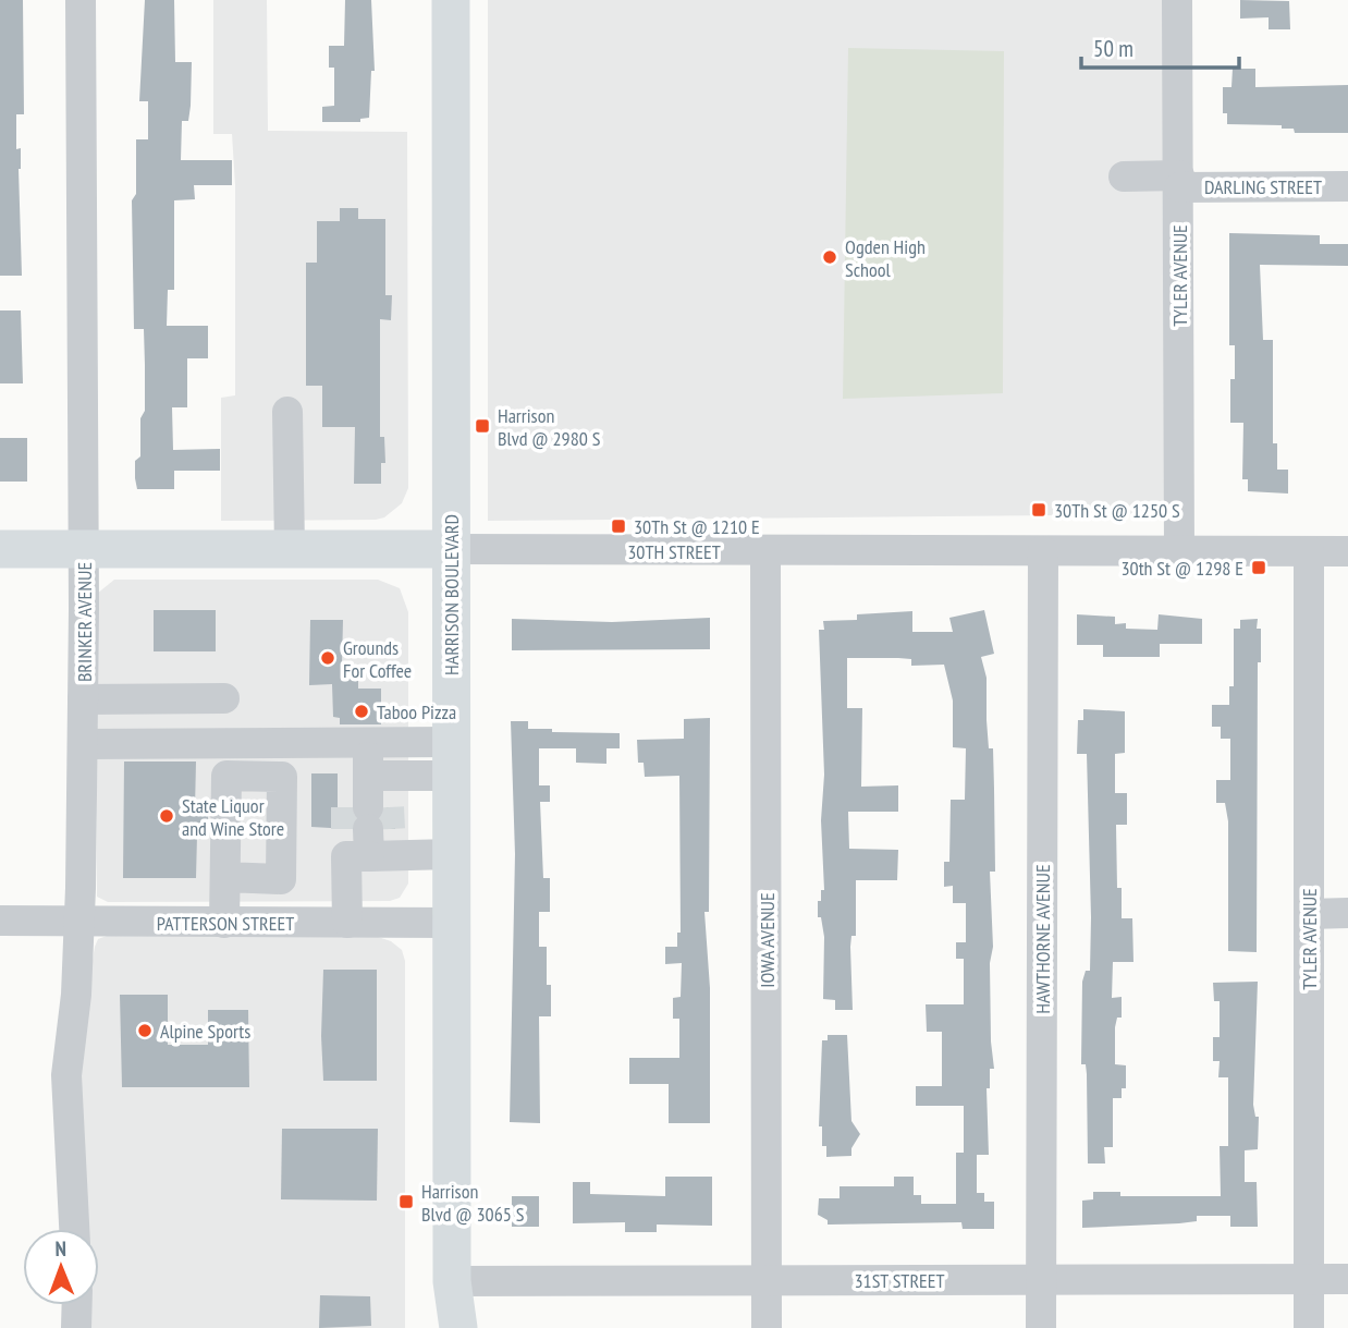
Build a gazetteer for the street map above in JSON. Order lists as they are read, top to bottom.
{
  "streets": {
    "main road": ["30TH STREET", "HARRISON BOULEVARD"],
    "street": [
      "DARLING STREET",
      "TYLER AVENUE",
      "BRINKER AVENUE",
      "PATTERSON STREET",
      "HAWTHORNE AVENUE",
      "IOWA AVENUE",
      "31ST STREET"
    ]
  },
  "crossings": [
    ["DARLING STREET", "TYLER AVENUE"],
    ["TYLER AVENUE", "30TH STREET"],
    ["TYLER AVENUE", "31ST STREET"],
    ["30TH STREET", "HARRISON BOULEVARD"],
    ["30TH STREET", "BRINKER AVENUE"],
    ["30TH STREET", "HAWTHORNE AVENUE"],
    ["30TH STREET", "IOWA AVENUE"],
    ["HARRISON BOULEVARD", "PATTERSON STREET"],
    ["HARRISON BOULEVARD", "31ST STREET"],
    ["BRINKER AVENUE", "PATTERSON STREET"],
    ["HAWTHORNE AVENUE", "31ST STREET"],
    ["IOWA AVENUE", "31ST STREET"]
  ],
  "places": {
    "other": [
      "Ogden High School",
      "Grounds For Coffee",
      "Taboo Pizza",
      "State Liquor and Wine Store",
      "Alpine Sports"
    ],
    "transit": [
      "Harrison Blvd @ 2980 S",
      "30Th St @ 1250 S",
      "30Th St @ 1210 E",
      "30th St @ 1298 E",
      "Harrison Blvd @ 3065 S"
    ]
  },
  "scale_bar": "50 m",
  "north": "top"
}
